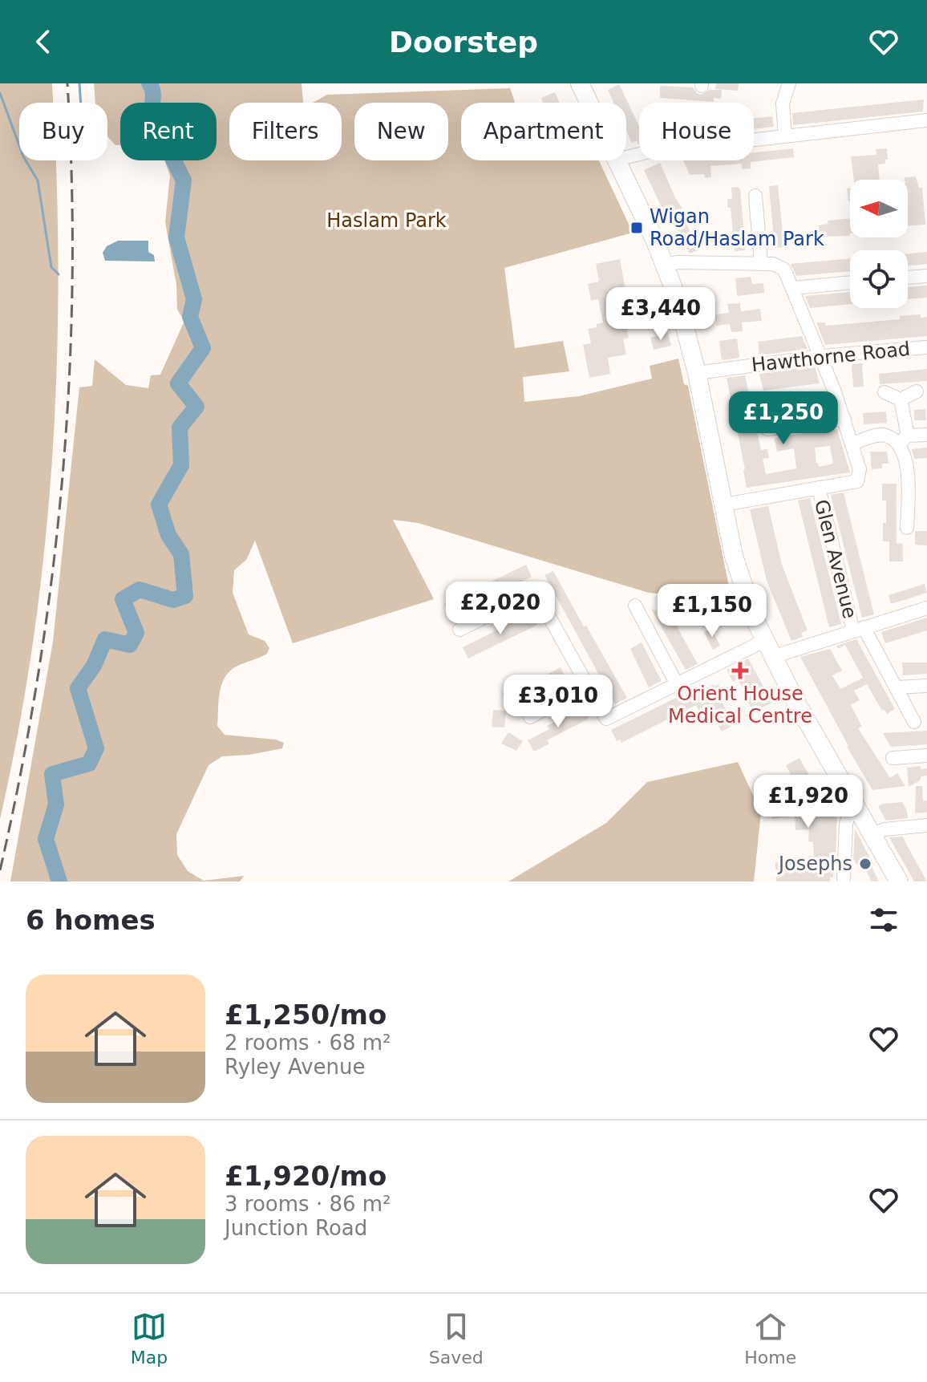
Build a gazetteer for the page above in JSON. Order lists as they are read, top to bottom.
{
  "streets": {
    "street": ["Hawthorne Road", "Glen Avenue"]
  },
  "parks": ["Haslam Park"],
  "places": {
    "transit": ["Wigan Road/Haslam Park"],
    "health": ["Orient House Medical Centre"],
    "other": ["Josephs"]
  },
  "north": "left",
  "page": {
    "header": "Doorstep",
    "chip": [
      "Buy",
      "Rent",
      "Filters",
      "New",
      "Apartment",
      "House"
    ],
    "price": [
      "£3,440",
      "£1,250",
      "£2,020",
      "£1,150",
      "£3,010",
      "£1,920"
    ],
    "heading": "6 homes",
    "list": [
      {
        "name": "£1,250/mo",
        "note": "2 rooms · 68 m² · Ryley Avenue"
      },
      {
        "name": "£1,920/mo",
        "note": "3 rooms · 86 m² · Junction Road"
      }
    ],
    "tabs": ["Map", "Saved", "Home"]
  }
}
